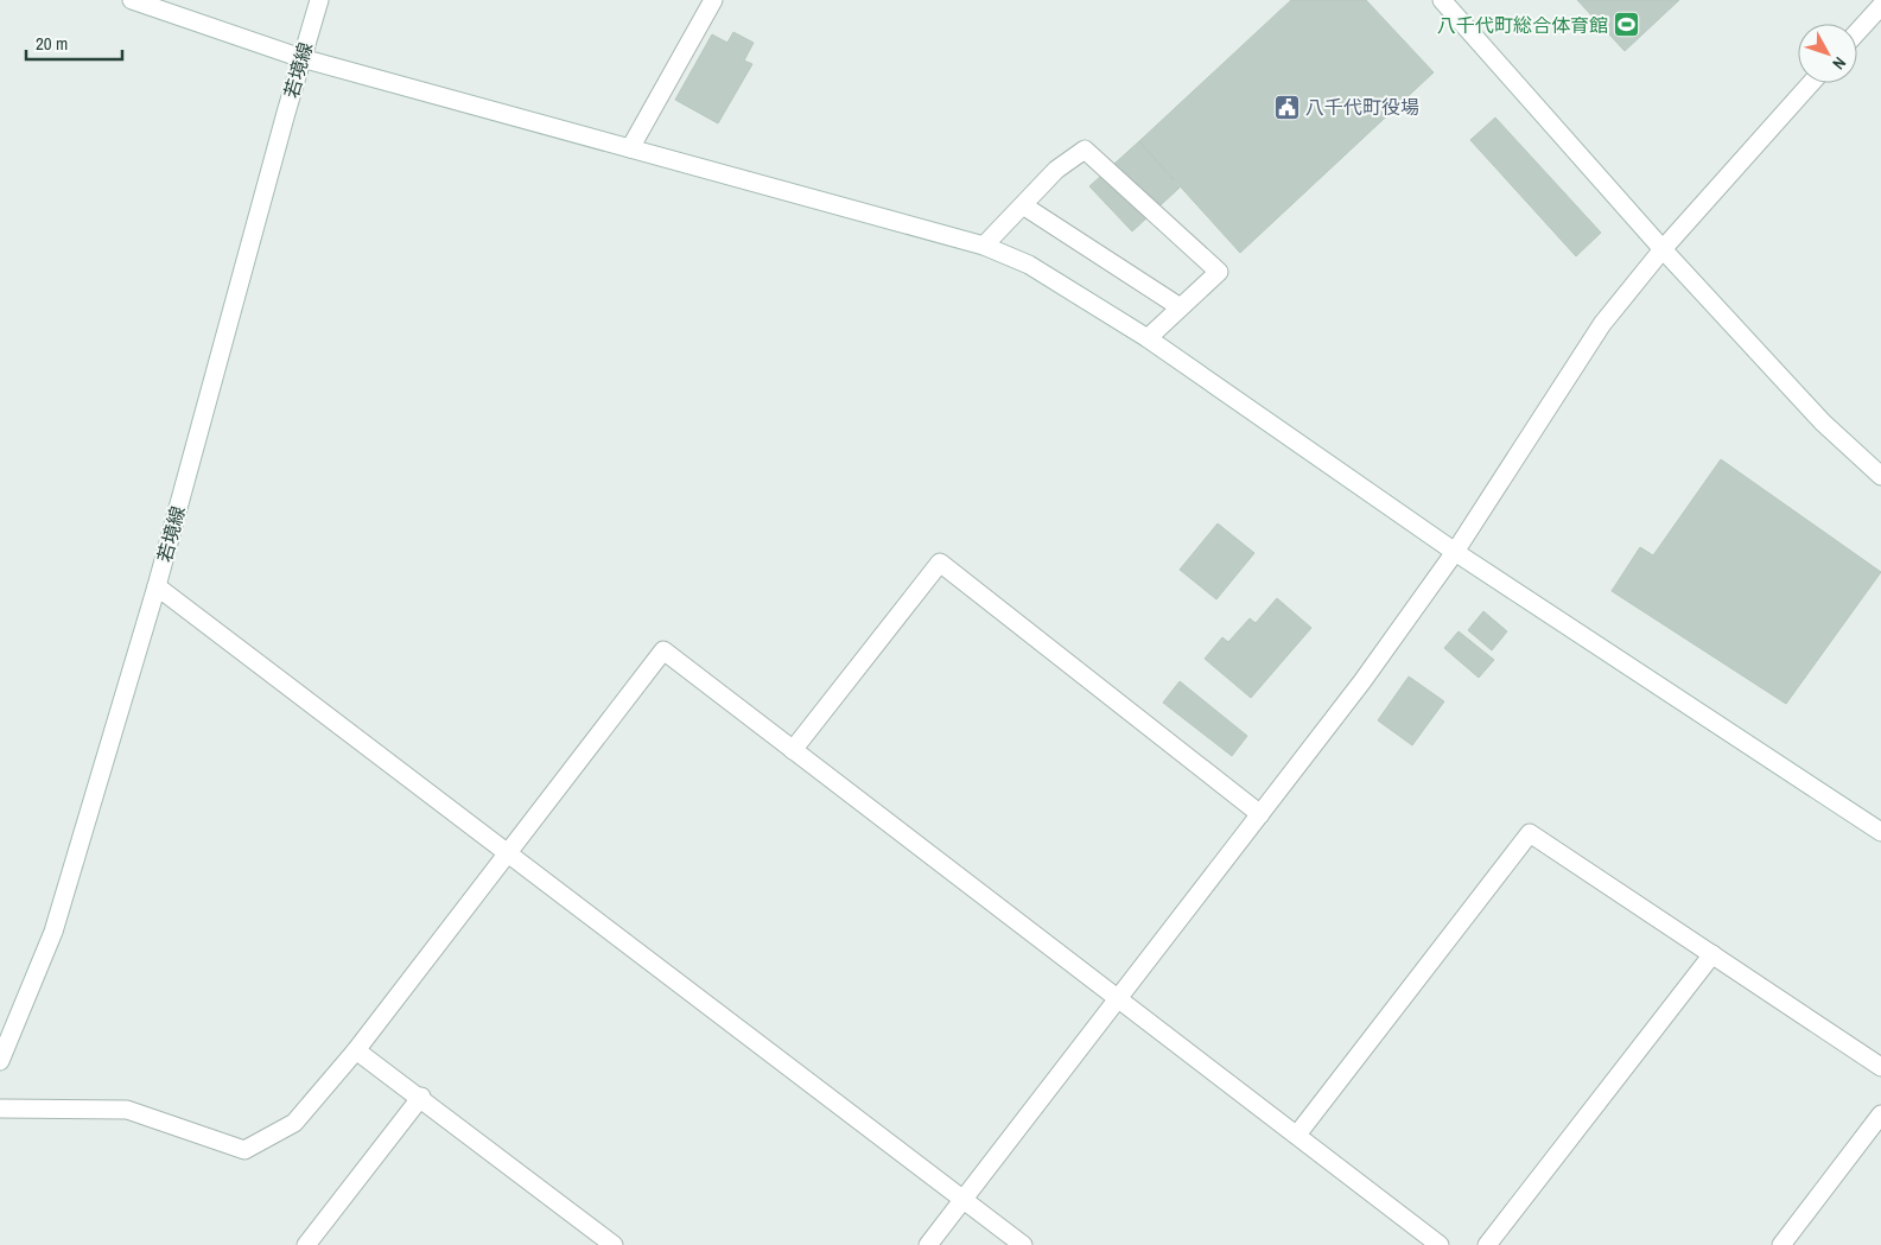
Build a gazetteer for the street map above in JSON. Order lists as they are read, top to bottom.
{
  "streets": {
    "street": ["若境線"]
  },
  "places": {
    "sports": ["八千代町総合体育館"],
    "public building": ["八千代町役場"]
  },
  "scale_bar": "20 m",
  "north": "bottom right"
}
